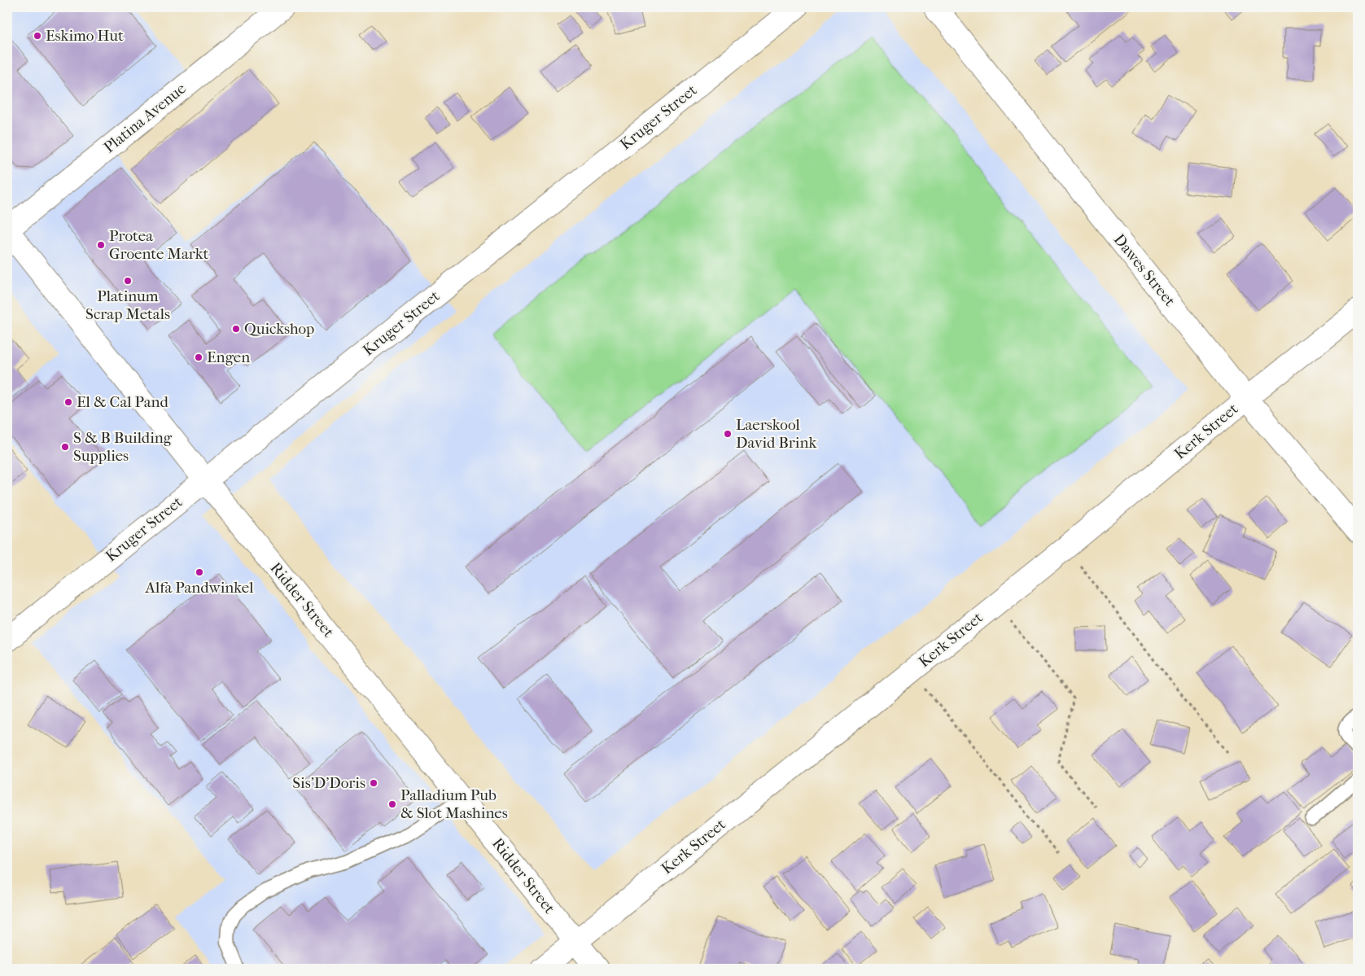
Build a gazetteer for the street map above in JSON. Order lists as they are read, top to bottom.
{
  "streets": {
    "street": [
      "Kruger Street",
      "Platina Avenue",
      "Dawes Street",
      "Kerk Street",
      "Ridder Street"
    ]
  },
  "crossings": [
    ["Kruger Street", "Ridder Street"],
    ["Platina Avenue", "Ridder Street"],
    ["Dawes Street", "Kerk Street"],
    ["Kerk Street", "Ridder Street"]
  ],
  "places": [
    "Eskimo Hut",
    "Protea Groente Markt",
    "Platinum Scrap Metals",
    "Quickshop",
    "Engen",
    "El & Cal Pand",
    "Laerskool David Brink",
    "S & B Building Supplies",
    "Alfa Pandwinkel",
    "Sis'D'Doris",
    "Palladium Pub & Slot Mashines"
  ]
}
